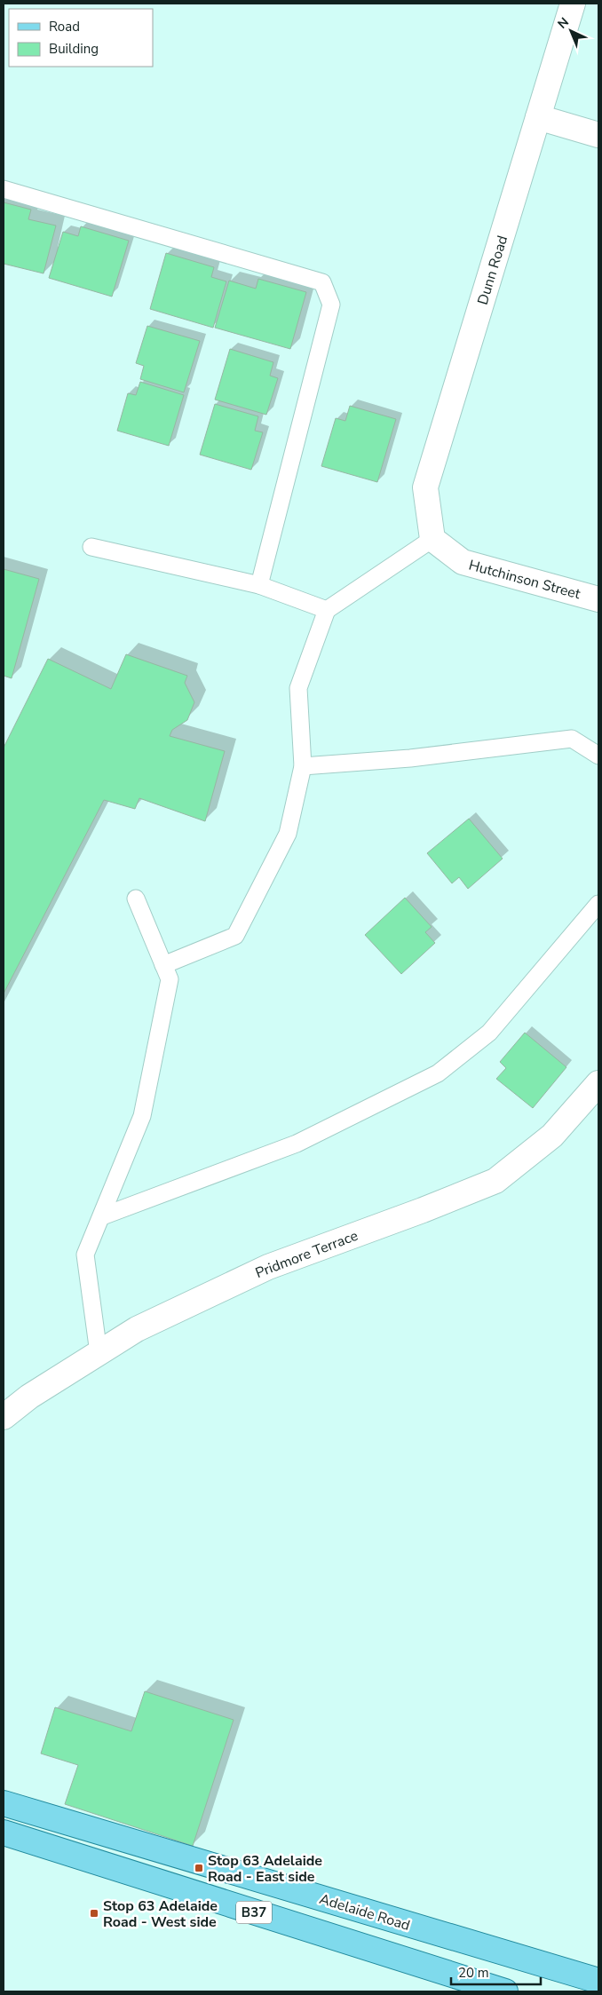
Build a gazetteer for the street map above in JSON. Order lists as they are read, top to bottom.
{
  "streets": {
    "main road": ["Adelaide Road", "B37"],
    "street": ["Dunn Road", "Hutchinson Street", "Pridmore Terrace"]
  },
  "crossings": [
    ["Dunn Road", "Hutchinson Street"]
  ],
  "places": {
    "transit": ["Stop 63 Adelaide Road - East side", "Stop 63 Adelaide Road - West side"]
  },
  "legend": ["Road", "Building"],
  "scale_bar": "20 m",
  "north": "top left"
}
